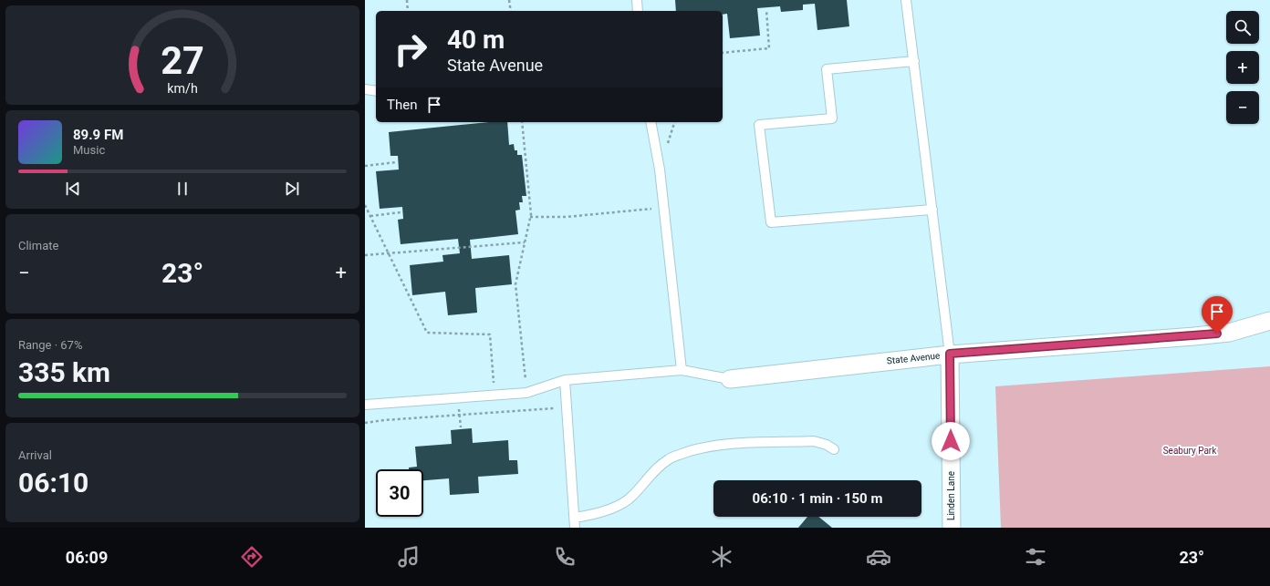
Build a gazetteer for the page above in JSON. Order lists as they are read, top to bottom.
{
  "streets": {
    "street": ["State Avenue", "Linden Lane"]
  },
  "crossings": [
    ["State Avenue", "Linden Lane"]
  ],
  "parks": ["Seabury Park"],
  "page": {
    "map_buttons": ["+", "−"],
    "turn": ["40 m", "State Avenue"],
    "then": "Then",
    "song": ["89.9 FM", "Music"],
    "tile": [
      "Climate",
      ["Range · 67%", "335 km"],
      ["Arrival", "06:10"]
    ],
    "heat": ["−", "23°", "+"],
    "limit": "30",
    "trip": "06:10 · 1 min · 150 m",
    "tabs": ["06:09", "23°"],
    "gauge": ["27", "km/h"]
  }
}
